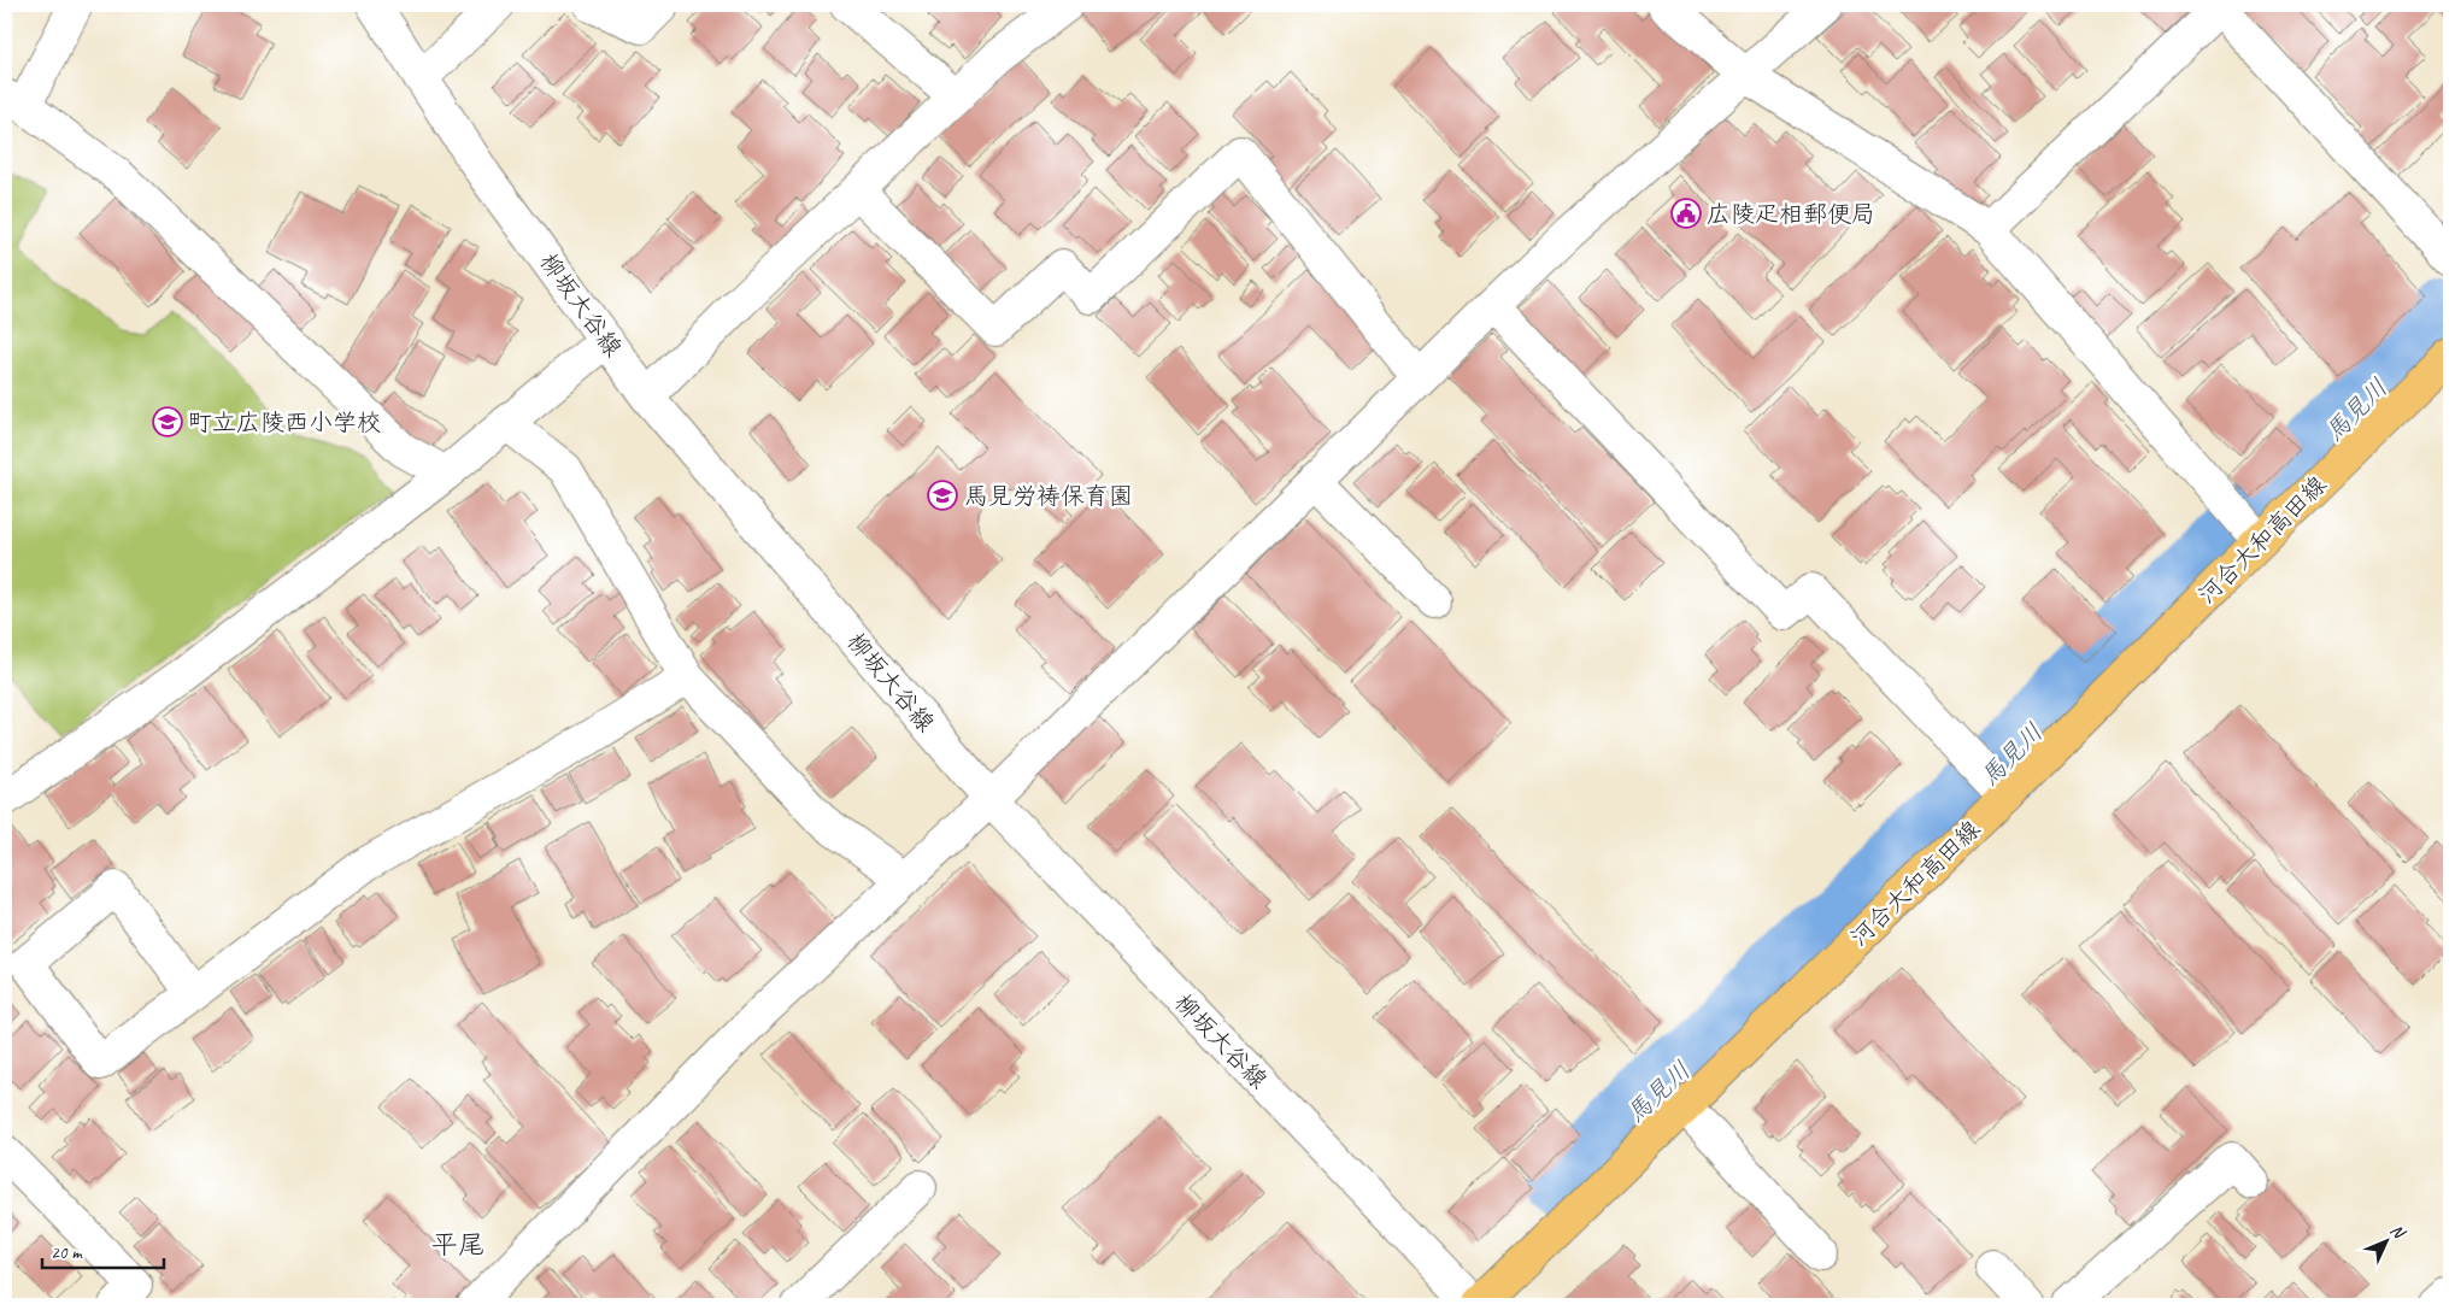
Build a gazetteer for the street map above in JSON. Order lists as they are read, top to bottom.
{
  "streets": {
    "main road": ["河合大和高田線"],
    "street": ["柳坂大谷線"]
  },
  "districts": ["平尾"],
  "water": ["馬見川"],
  "places": {
    "public building": ["広陵疋相郵便局"],
    "school or university": ["町立広陵西小学校", "馬見労祷保育園"]
  },
  "scale_bar": "20 m",
  "north": "top right"
}
